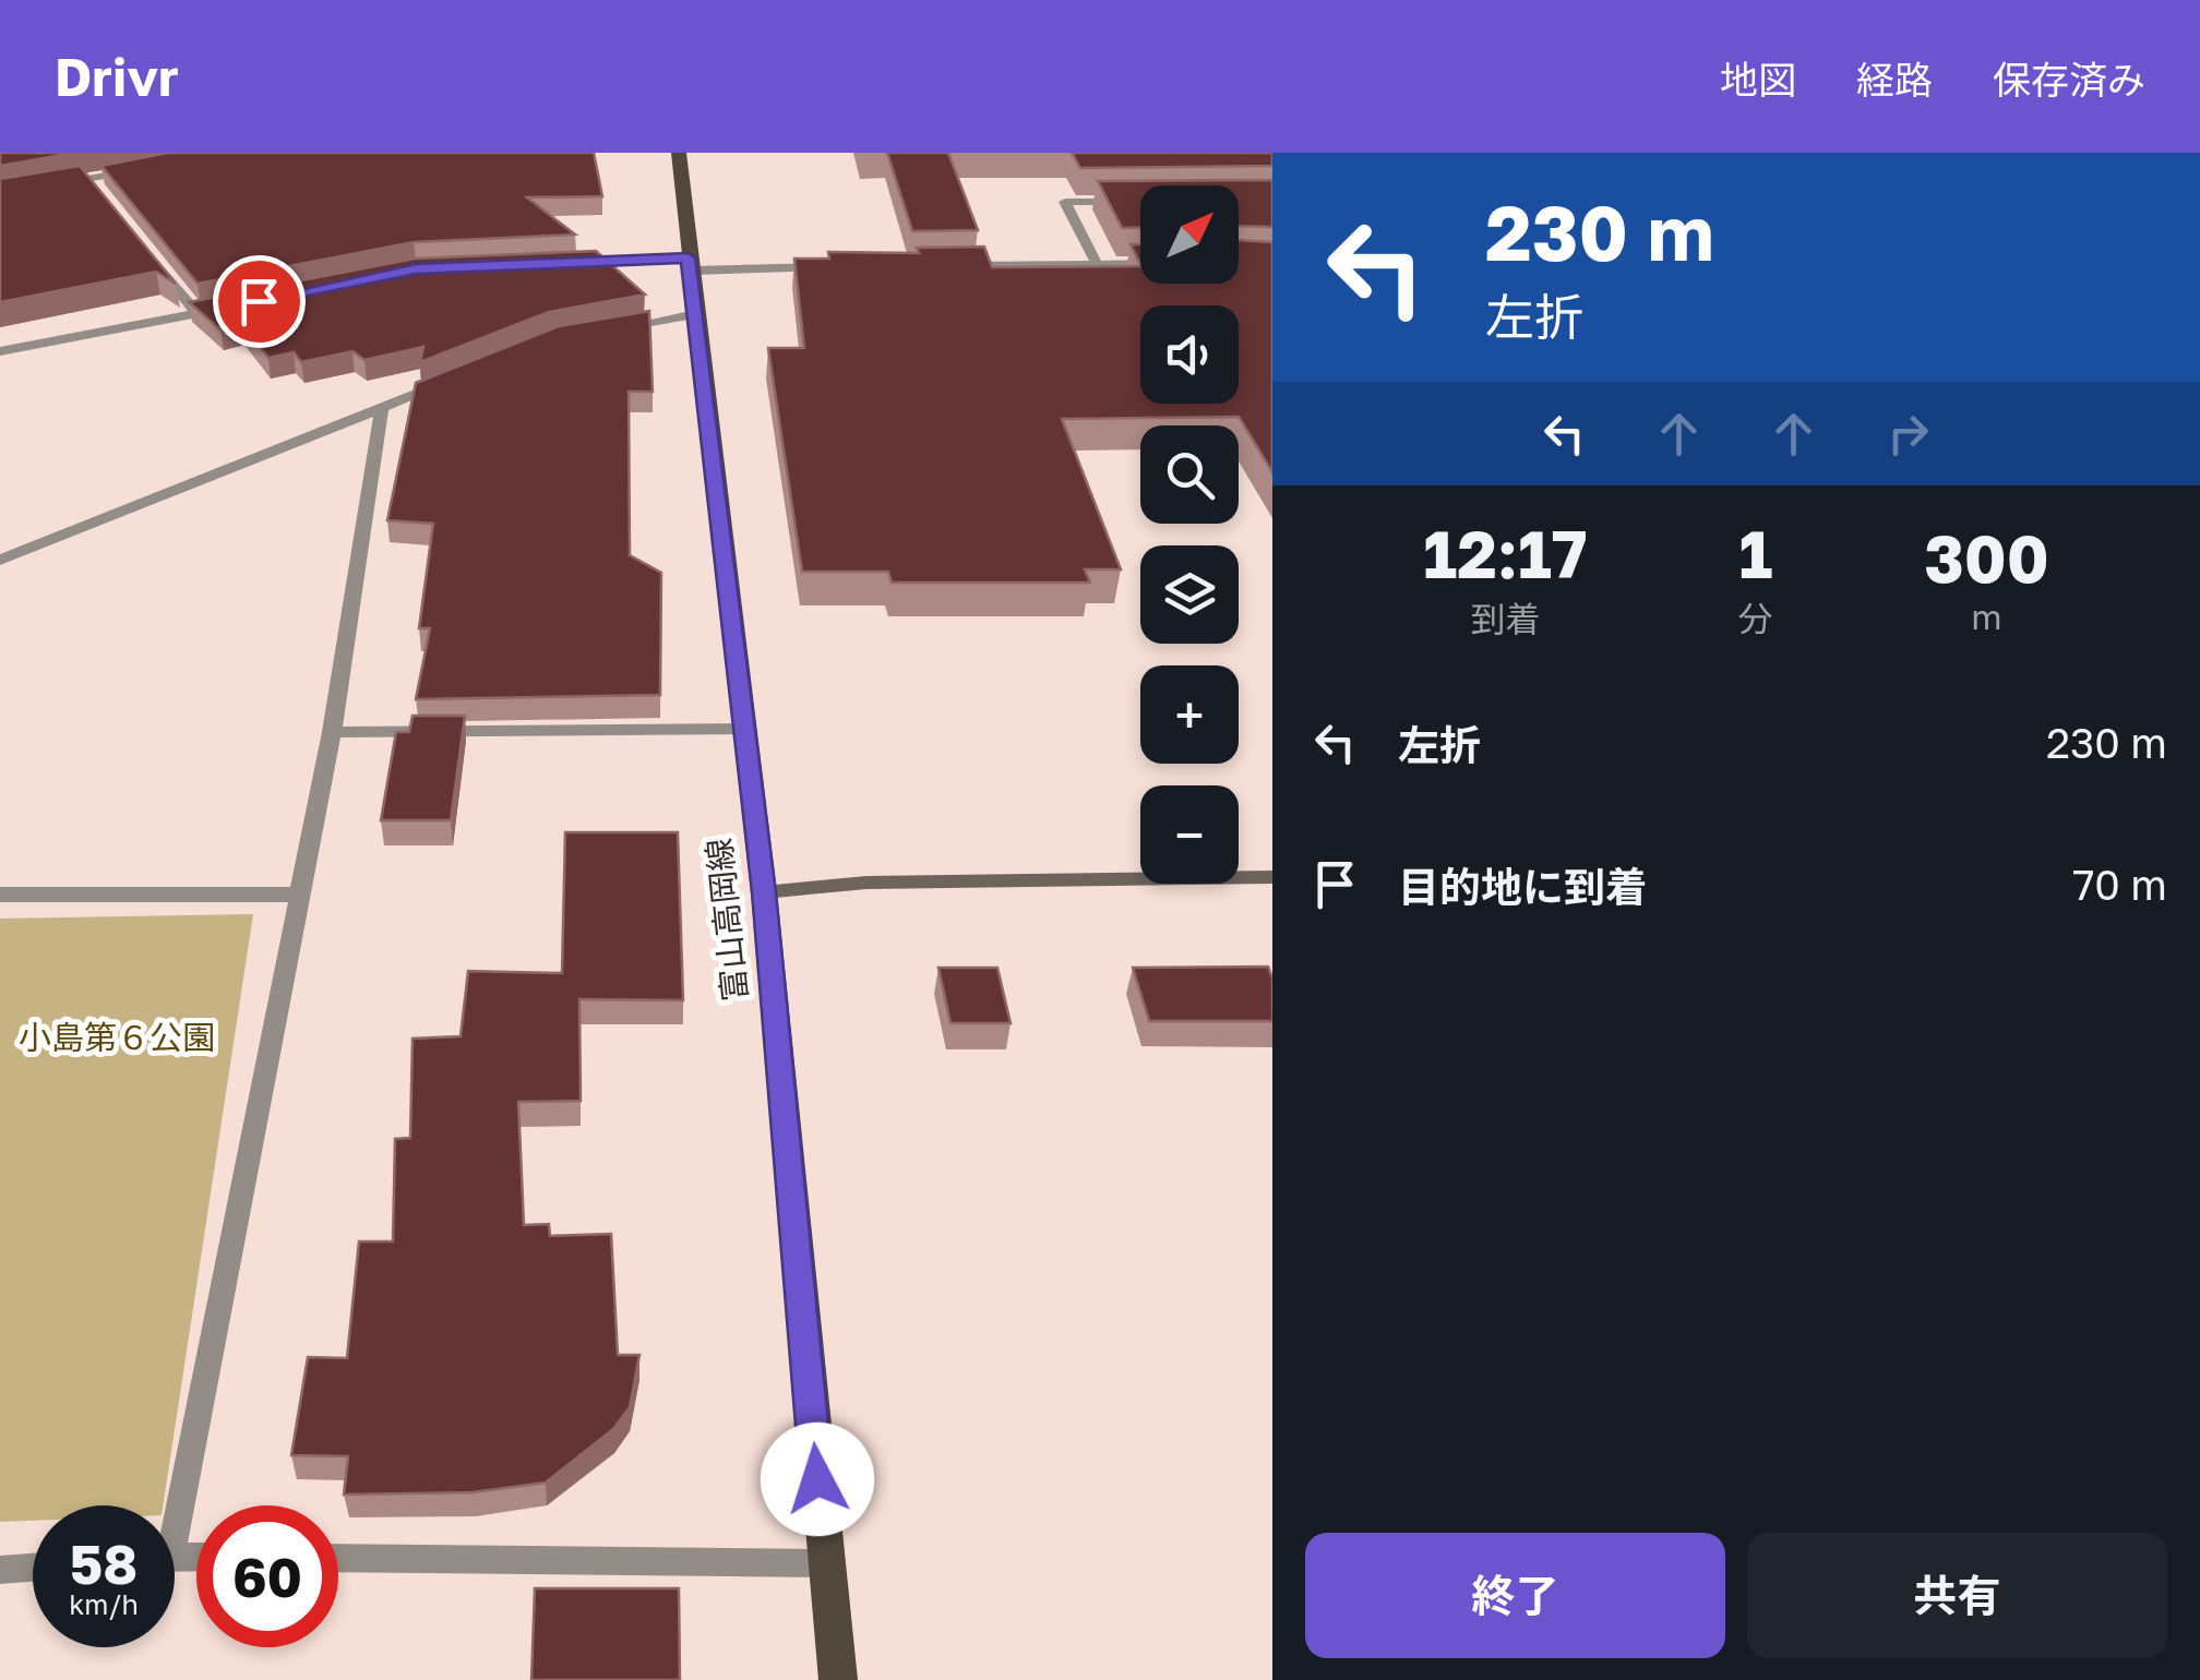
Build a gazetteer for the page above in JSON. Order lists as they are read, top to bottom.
{
  "streets": {
    "main road": ["富山高岡線"]
  },
  "parks": ["小島第６公園"],
  "north": "top right",
  "page": {
    "header": "Drivr",
    "nav": ["地図", "経路", "保存済み"],
    "turn": ["230 m", "左折"],
    "map_buttons": ["+", "−"],
    "eta": [
      "12:17",
      "到着",
      "1",
      "分",
      "300",
      "m"
    ],
    "list": [
      {
        "name": "左折",
        "value": "230 m"
      },
      {
        "name": "目的地に到着",
        "value": "70 m"
      }
    ],
    "speed": "58 km/h",
    "limit": "60",
    "buttons": ["終了", "共有"]
  }
}
